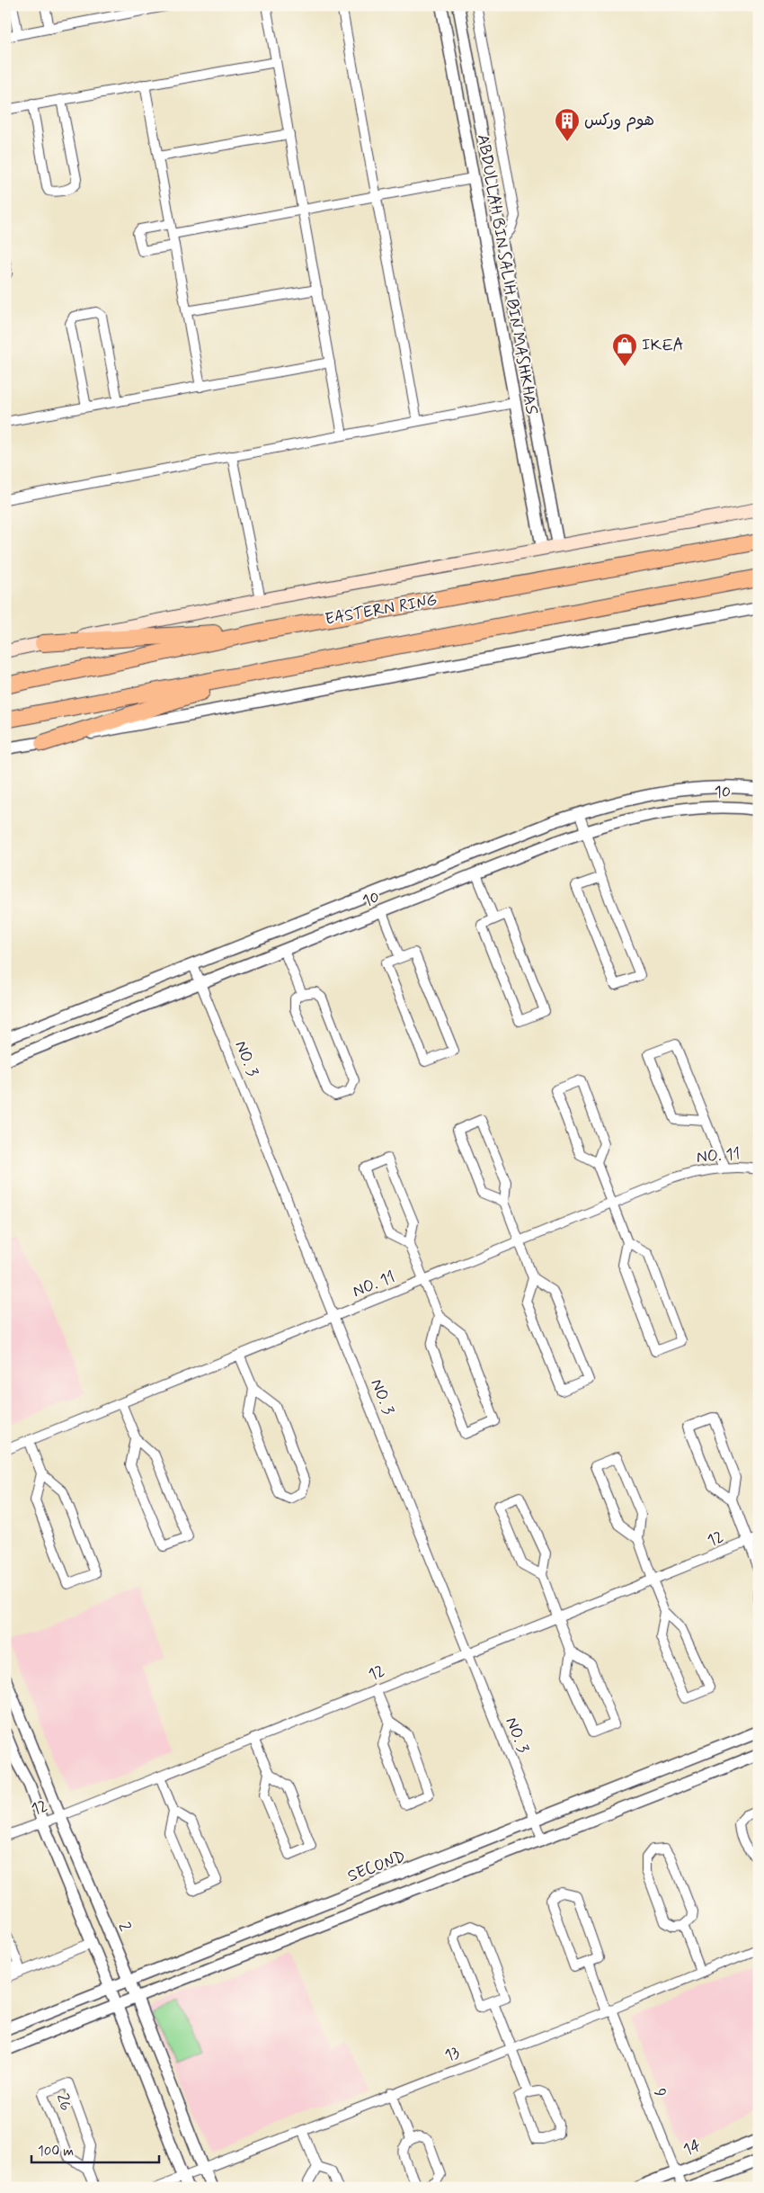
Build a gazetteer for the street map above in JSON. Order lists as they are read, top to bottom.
{
  "streets": {
    "highway": ["EASTERN RING"],
    "street": [
      "ABDULLAH BIN SALIH BIN MASHKHAS",
      "10",
      "NO. 3",
      "NO. 11",
      "12",
      "SECOND",
      "2",
      "13",
      "9",
      "26",
      "14"
    ]
  },
  "crossings": [
    ["ABDULLAH BIN SALIH BIN MASHKHAS", "EASTERN RING"],
    ["10", "NO. 3"],
    ["NO. 3", "NO. 11"],
    ["NO. 3", "12"],
    ["NO. 3", "SECOND"],
    ["12", "2"],
    ["SECOND", "2"],
    ["2", "13"],
    ["13", "9"],
    ["9", "14"]
  ],
  "places": {
    "building": ["هوم وركس"],
    "shop": ["IKEA"]
  },
  "scale_bar": "100 m"
}
